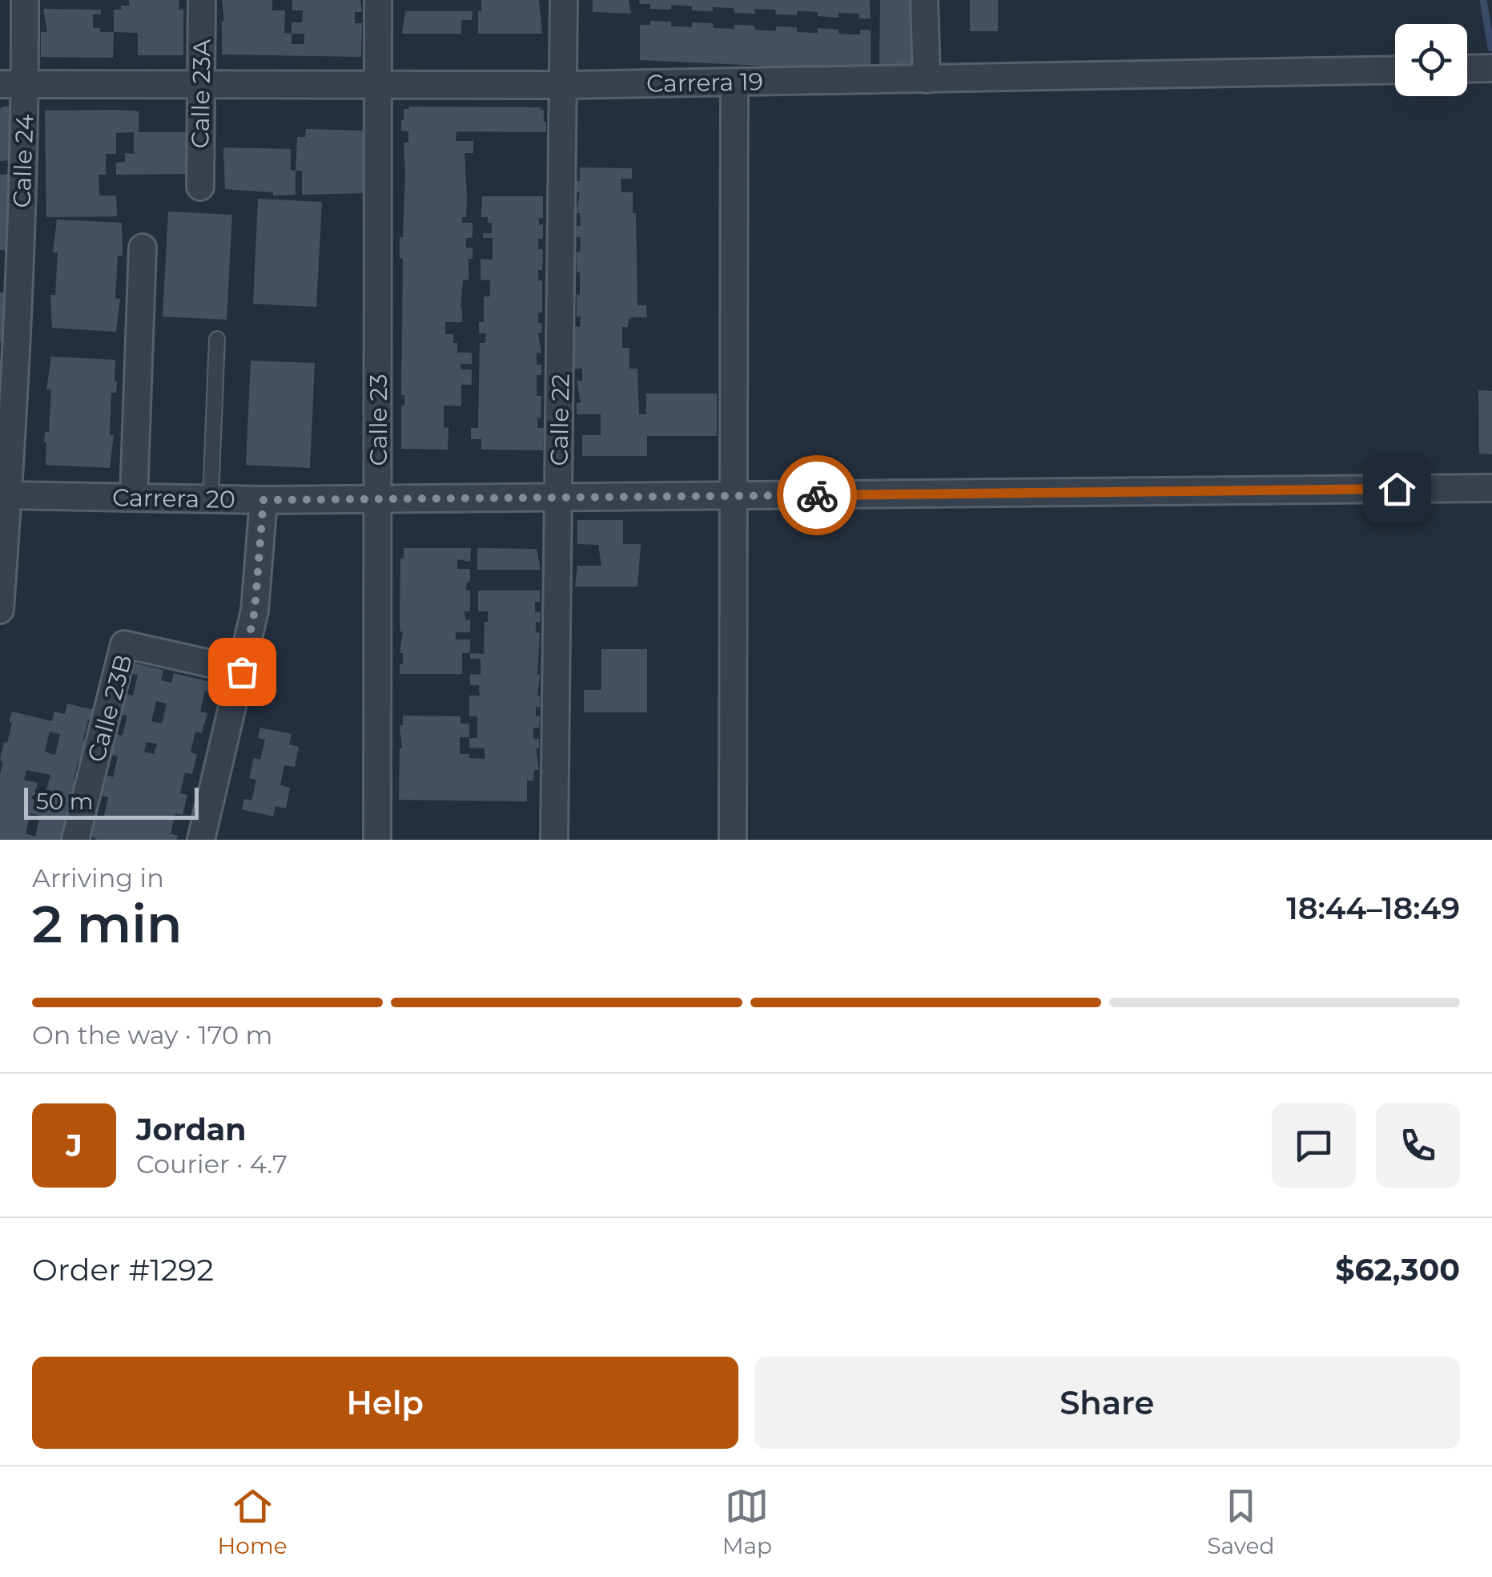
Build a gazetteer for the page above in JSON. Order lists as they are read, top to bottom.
{
  "streets": {
    "street": [
      "Carrera 19",
      "Calle 23A",
      "Calle 24",
      "Calle 23",
      "Calle 22",
      "Carrera 20",
      "Calle 23B"
    ]
  },
  "crossings": [
    ["Carrera 19", "Calle 23A"],
    ["Carrera 19", "Calle 24"],
    ["Carrera 19", "Calle 23"],
    ["Carrera 19", "Calle 22"],
    ["Calle 24", "Carrera 20"],
    ["Calle 23", "Carrera 20"],
    ["Calle 22", "Carrera 20"]
  ],
  "scale_bar": "50 m",
  "page": {
    "scale": "50 m",
    "heading": ["2 min", "Arriving in", "18:44–18:49"],
    "panel": [
      "Jordan",
      "Courier · 4.7",
      "Order #1292",
      "$62,300"
    ],
    "bar": "On the way · 170 m",
    "round": "J",
    "buttons": ["Help", "Share"],
    "tabs": ["Home", "Map", "Saved"]
  }
}
